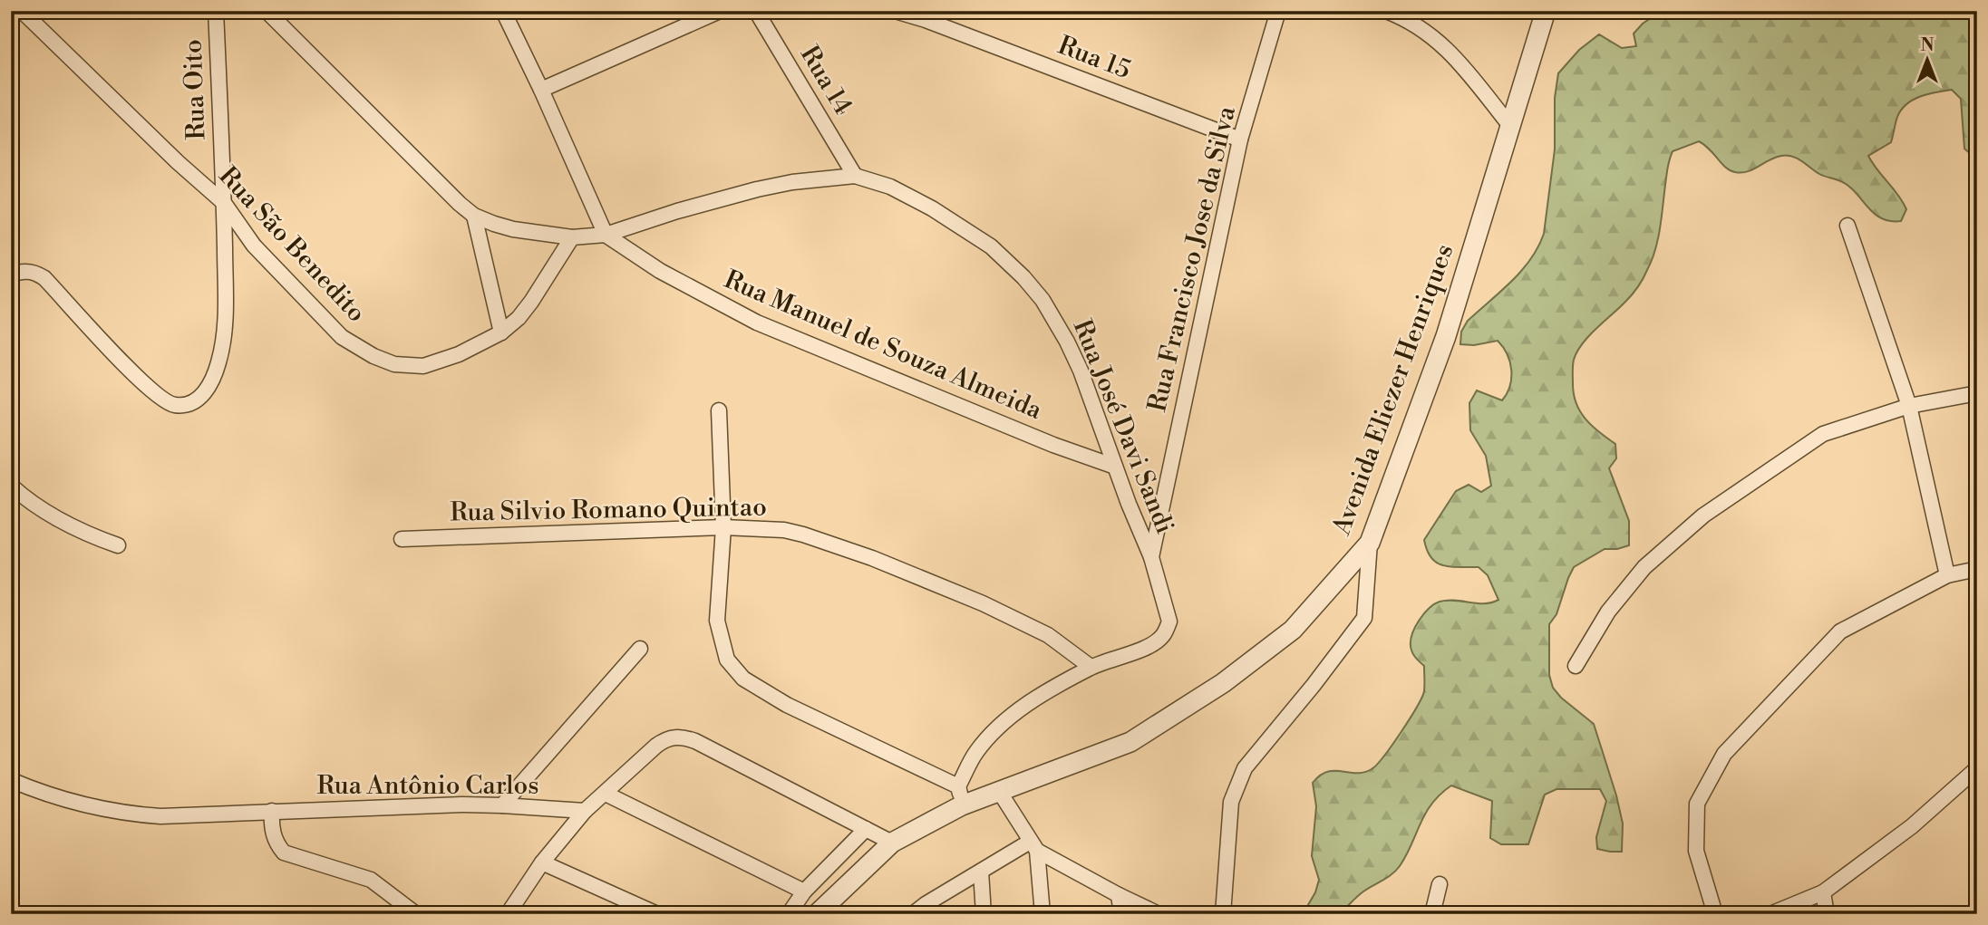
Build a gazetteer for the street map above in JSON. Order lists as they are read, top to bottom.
{
  "streets": {
    "street": [
      "Rua 15",
      "Rua 14",
      "Rua Oito",
      "Rua São Benedito",
      "Rua Francisco Jose da Silva",
      "Rua Manuel de Souza Almeida",
      "Avenida Eliezer Henriques",
      "Rua José Davi Sandi",
      "Rua Silvio Romano Quintao",
      "Rua Antônio Carlos"
    ]
  },
  "crossings": [
    ["Rua 15", "Rua Francisco Jose da Silva"],
    ["Rua 14", "Rua José Davi Sandi"],
    ["Rua Oito", "Rua São Benedito"],
    ["Rua São Benedito", "Rua José Davi Sandi"],
    ["Rua Francisco Jose da Silva", "Rua José Davi Sandi"],
    ["Rua Manuel de Souza Almeida", "Rua José Davi Sandi"],
    ["Rua José Davi Sandi", "Rua Silvio Romano Quintao"]
  ],
  "north": "top"
}
